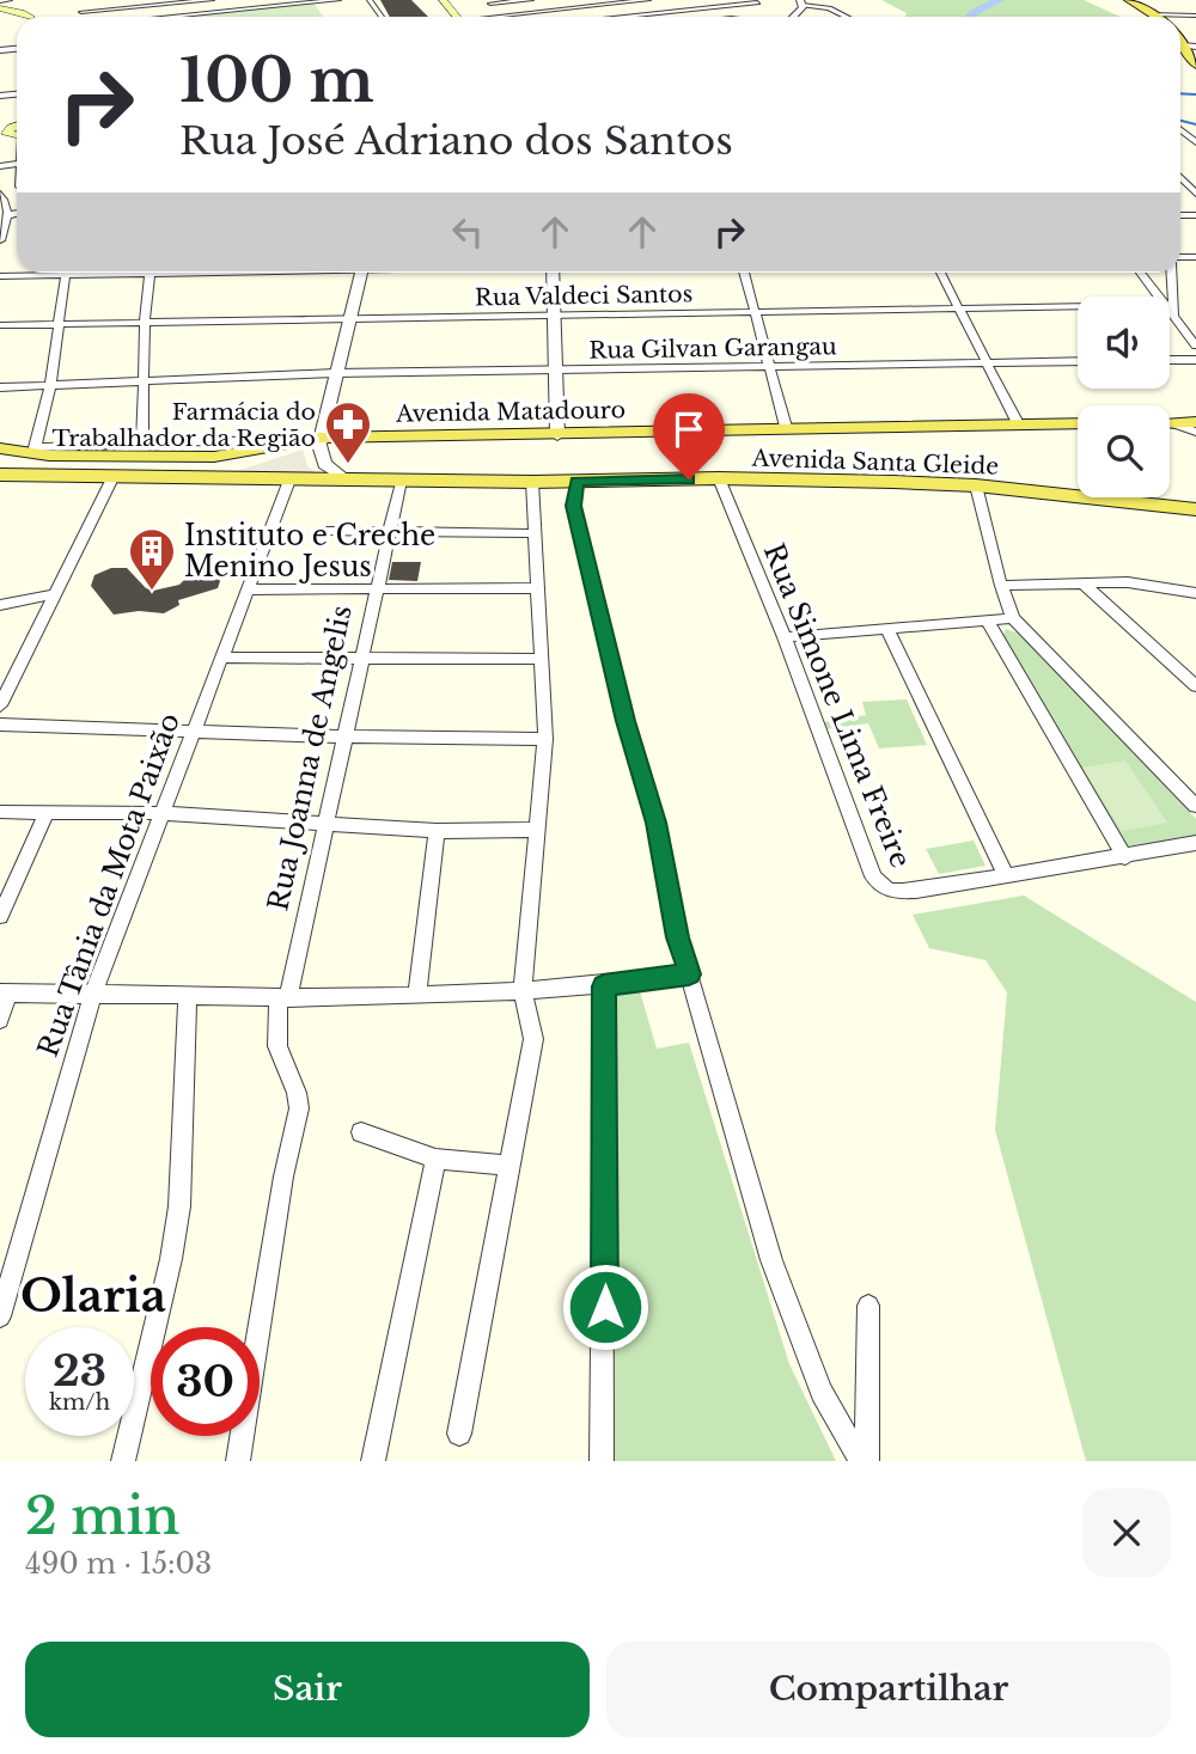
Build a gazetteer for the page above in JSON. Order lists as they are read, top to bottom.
{
  "streets": {
    "main road": ["Avenida Matadouro", "Avenida Santa Gleide"],
    "street": [
      "Rua Valdeci Santos",
      "Rua Gilvan Garangau",
      "Rua Simone Lima Freire",
      "Rua Joanna de Angelis",
      "Rua Tânia da Mota Paixão"
    ]
  },
  "crossings": [
    ["Avenida Santa Gleide", "Rua Simone Lima Freire"],
    ["Avenida Santa Gleide", "Rua Joanna de Angelis"],
    ["Avenida Santa Gleide", "Rua Tânia da Mota Paixão"]
  ],
  "districts": ["Olaria"],
  "places": {
    "pharmacy": ["Farmácia do Trabalhador da Região"],
    "building": ["Instituto e Creche Menino Jesus"]
  },
  "page": {
    "turn": ["100 m", "Rua José Adriano dos Santos"],
    "speed": "23 km/h",
    "limit": "30",
    "heading": ["2 min", "490 m · 15:03"],
    "buttons": ["Sair", "Compartilhar"]
  }
}
